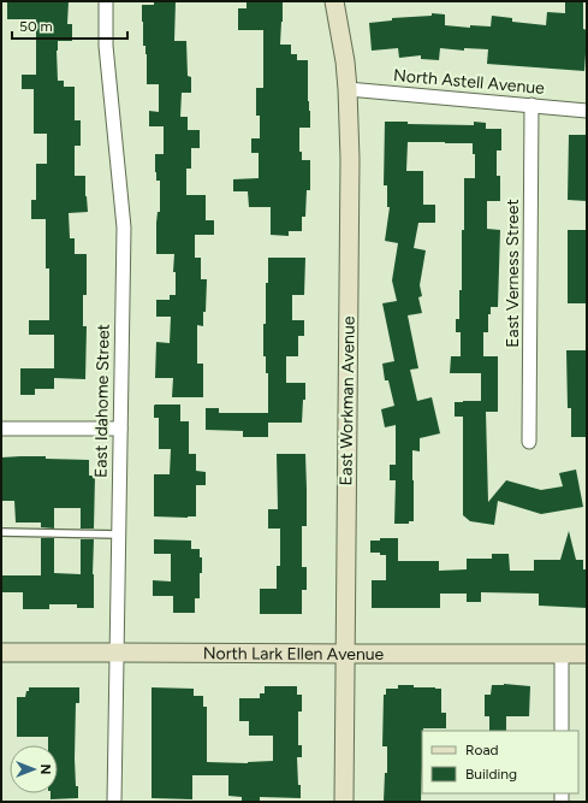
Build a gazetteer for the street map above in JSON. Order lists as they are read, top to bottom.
{
  "streets": {
    "street": [
      "North Astell Avenue",
      "East Verness Street",
      "East Idahome Street",
      "East Workman Avenue",
      "North Lark Ellen Avenue"
    ]
  },
  "crossings": [
    ["North Astell Avenue", "East Verness Street"],
    ["North Astell Avenue", "East Workman Avenue"],
    ["East Idahome Street", "North Lark Ellen Avenue"],
    ["East Workman Avenue", "North Lark Ellen Avenue"]
  ],
  "legend": ["Road", "Building"],
  "scale_bar": "50 m",
  "north": "right"
}
